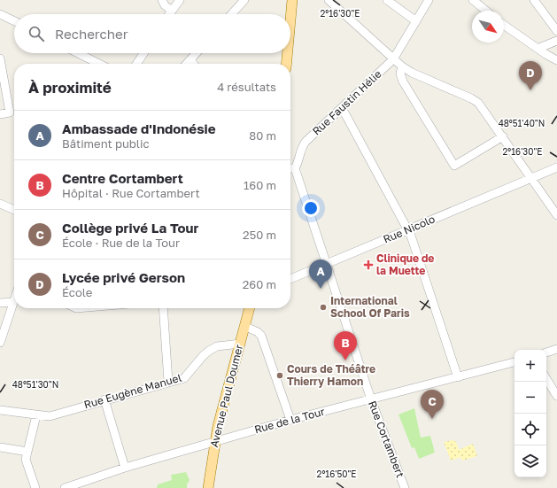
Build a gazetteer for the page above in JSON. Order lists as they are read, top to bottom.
{
  "streets": {
    "main road": ["Avenue Paul Doumer"],
    "street": [
      "Rue Faustin Hélie",
      "Rue Nicolo",
      "Rue Eugène Manuel",
      "Rue de la Tour",
      "Rue Cortambert"
    ]
  },
  "crossings": [
    ["Rue Faustin Hélie", "Rue Cortambert"],
    ["Rue Nicolo", "Rue Cortambert"],
    ["Rue Eugène Manuel", "Avenue Paul Doumer"],
    ["Avenue Paul Doumer", "Rue de la Tour"],
    ["Rue de la Tour", "Rue Cortambert"]
  ],
  "places": {
    "health": ["Clinique de la Muette"],
    "other": ["International School Of Paris", "Cours de Théâtre Thierry Hamon"]
  },
  "north": "bottom right",
  "page": {
    "search": "Rechercher",
    "pins": [
      "D",
      "A",
      "B",
      "C"
    ],
    "heading": ["À proximité", "4 résultats"],
    "list": [
      {
        "mark": "A",
        "name": "Ambassade d'Indonésie",
        "note": "Bâtiment public",
        "value": "80 m"
      },
      {
        "mark": "B",
        "name": "Centre Cortambert",
        "note": "Hôpital · Rue Cortambert",
        "value": "160 m"
      },
      {
        "mark": "C",
        "name": "Collège privé La Tour",
        "note": "École · Rue de la Tour",
        "value": "250 m"
      },
      {
        "mark": "D",
        "name": "Lycée privé Gerson",
        "note": "École",
        "value": "260 m"
      }
    ],
    "map_buttons": ["+", "−"]
  },
  "coordinates": [
    "2°16'30\"E",
    "48°51'40\"N",
    "48°51'30\"N",
    "2°16'50\"E"
  ]
}
